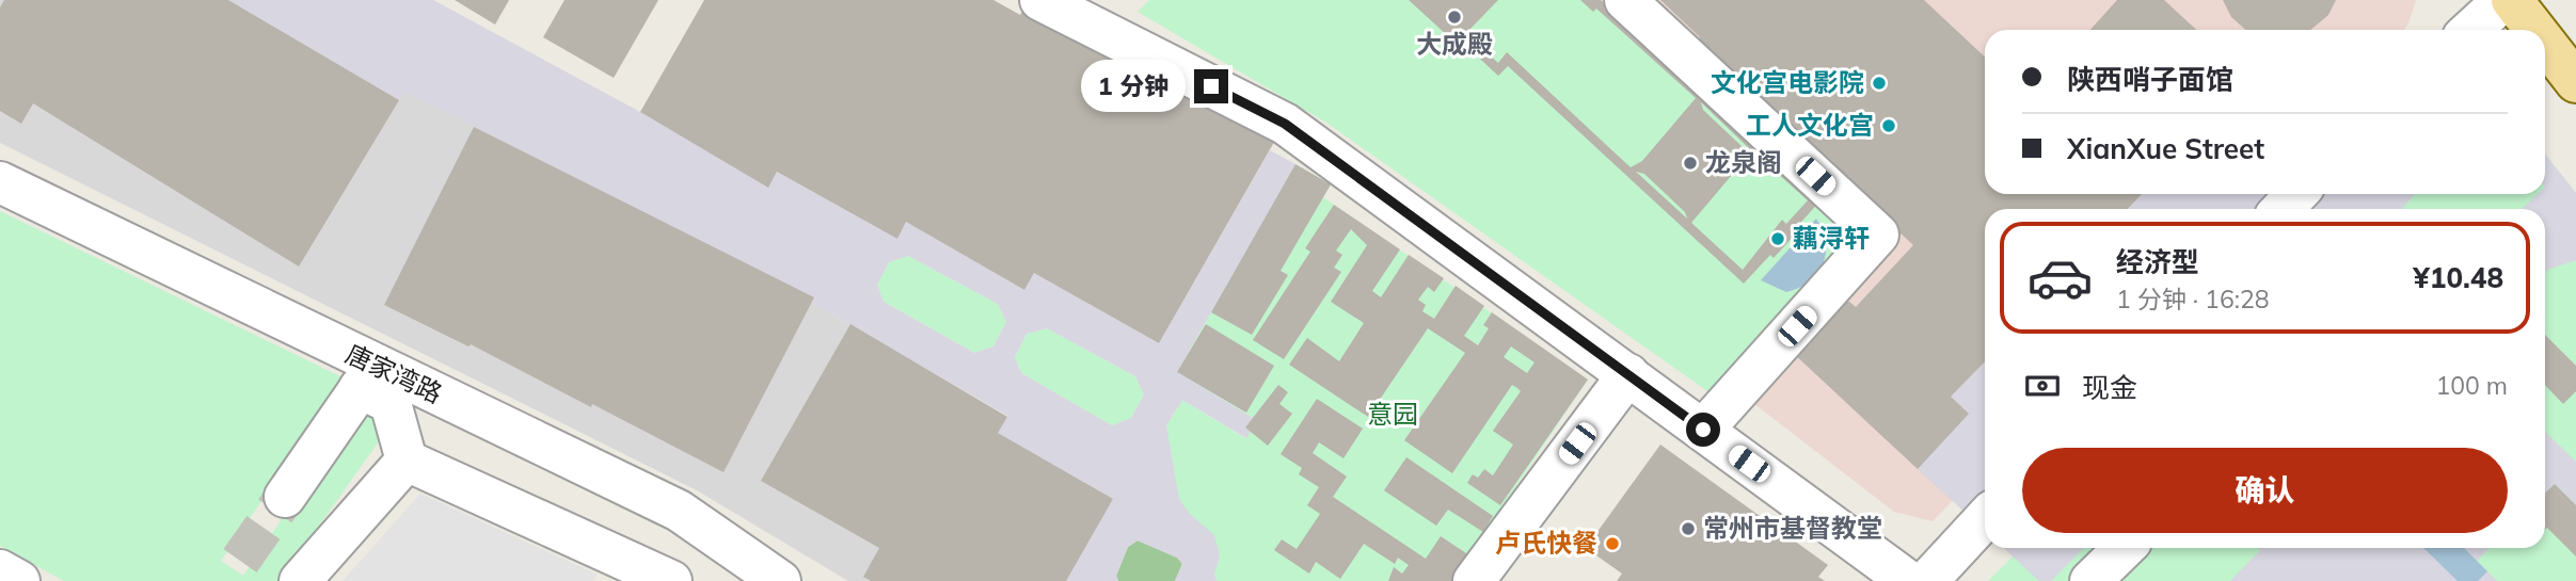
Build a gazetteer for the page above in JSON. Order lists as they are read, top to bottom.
{
  "streets": {
    "street": ["唐家湾路"]
  },
  "parks": ["意园"],
  "places": [
    "大成殿",
    "文化宫电影院",
    "工人文化宫",
    "龙泉阁",
    "藕浔轩",
    "常州市基督教堂",
    "卢氏快餐"
  ],
  "page": {
    "banner": ["陕西哨子面馆", "XianXue Street"],
    "bubble": "1 分钟",
    "list": [
      {
        "name": "经济型",
        "note": "1 分钟 · 16:28",
        "value": "¥10.48"
      }
    ],
    "pay": ["现金", "100 m"],
    "buttons": "确认"
  }
}
